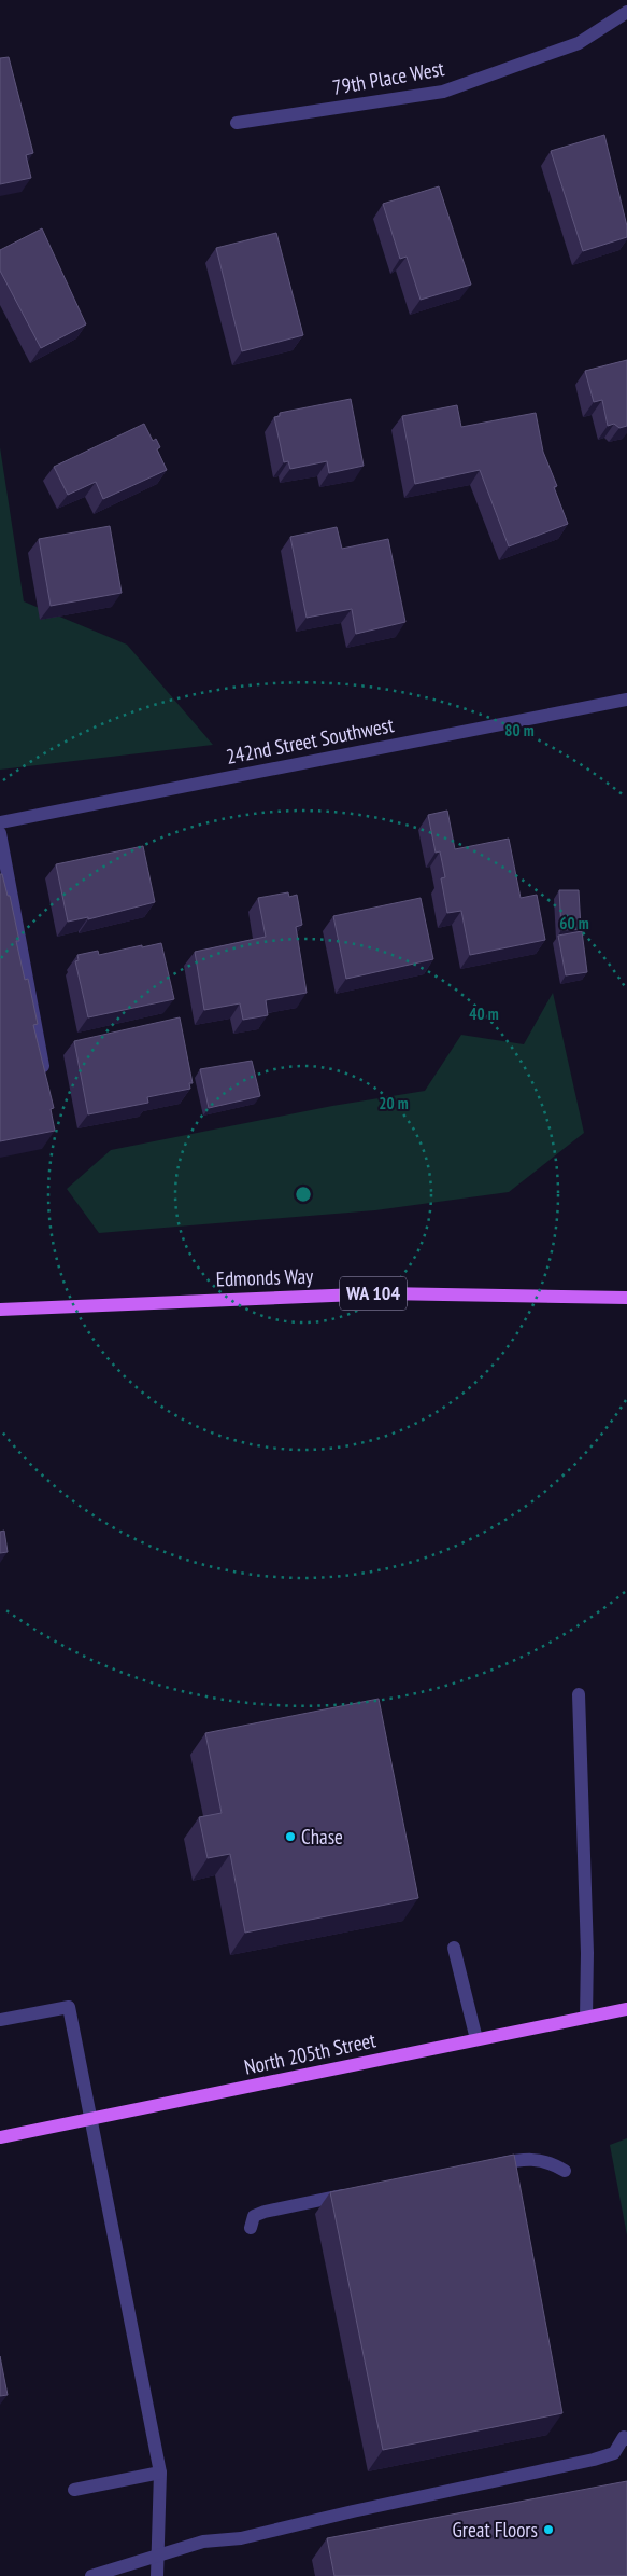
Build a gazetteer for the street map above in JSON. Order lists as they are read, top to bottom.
{
  "streets": {
    "main road": ["Edmonds Way", "WA 104", "North 205th Street"],
    "street": ["79th Place West", "242nd Street Southwest"]
  },
  "places": ["Chase", "Great Floors"],
  "rings": [
    "80 m",
    "60 m",
    "40 m",
    "20 m"
  ]
}
